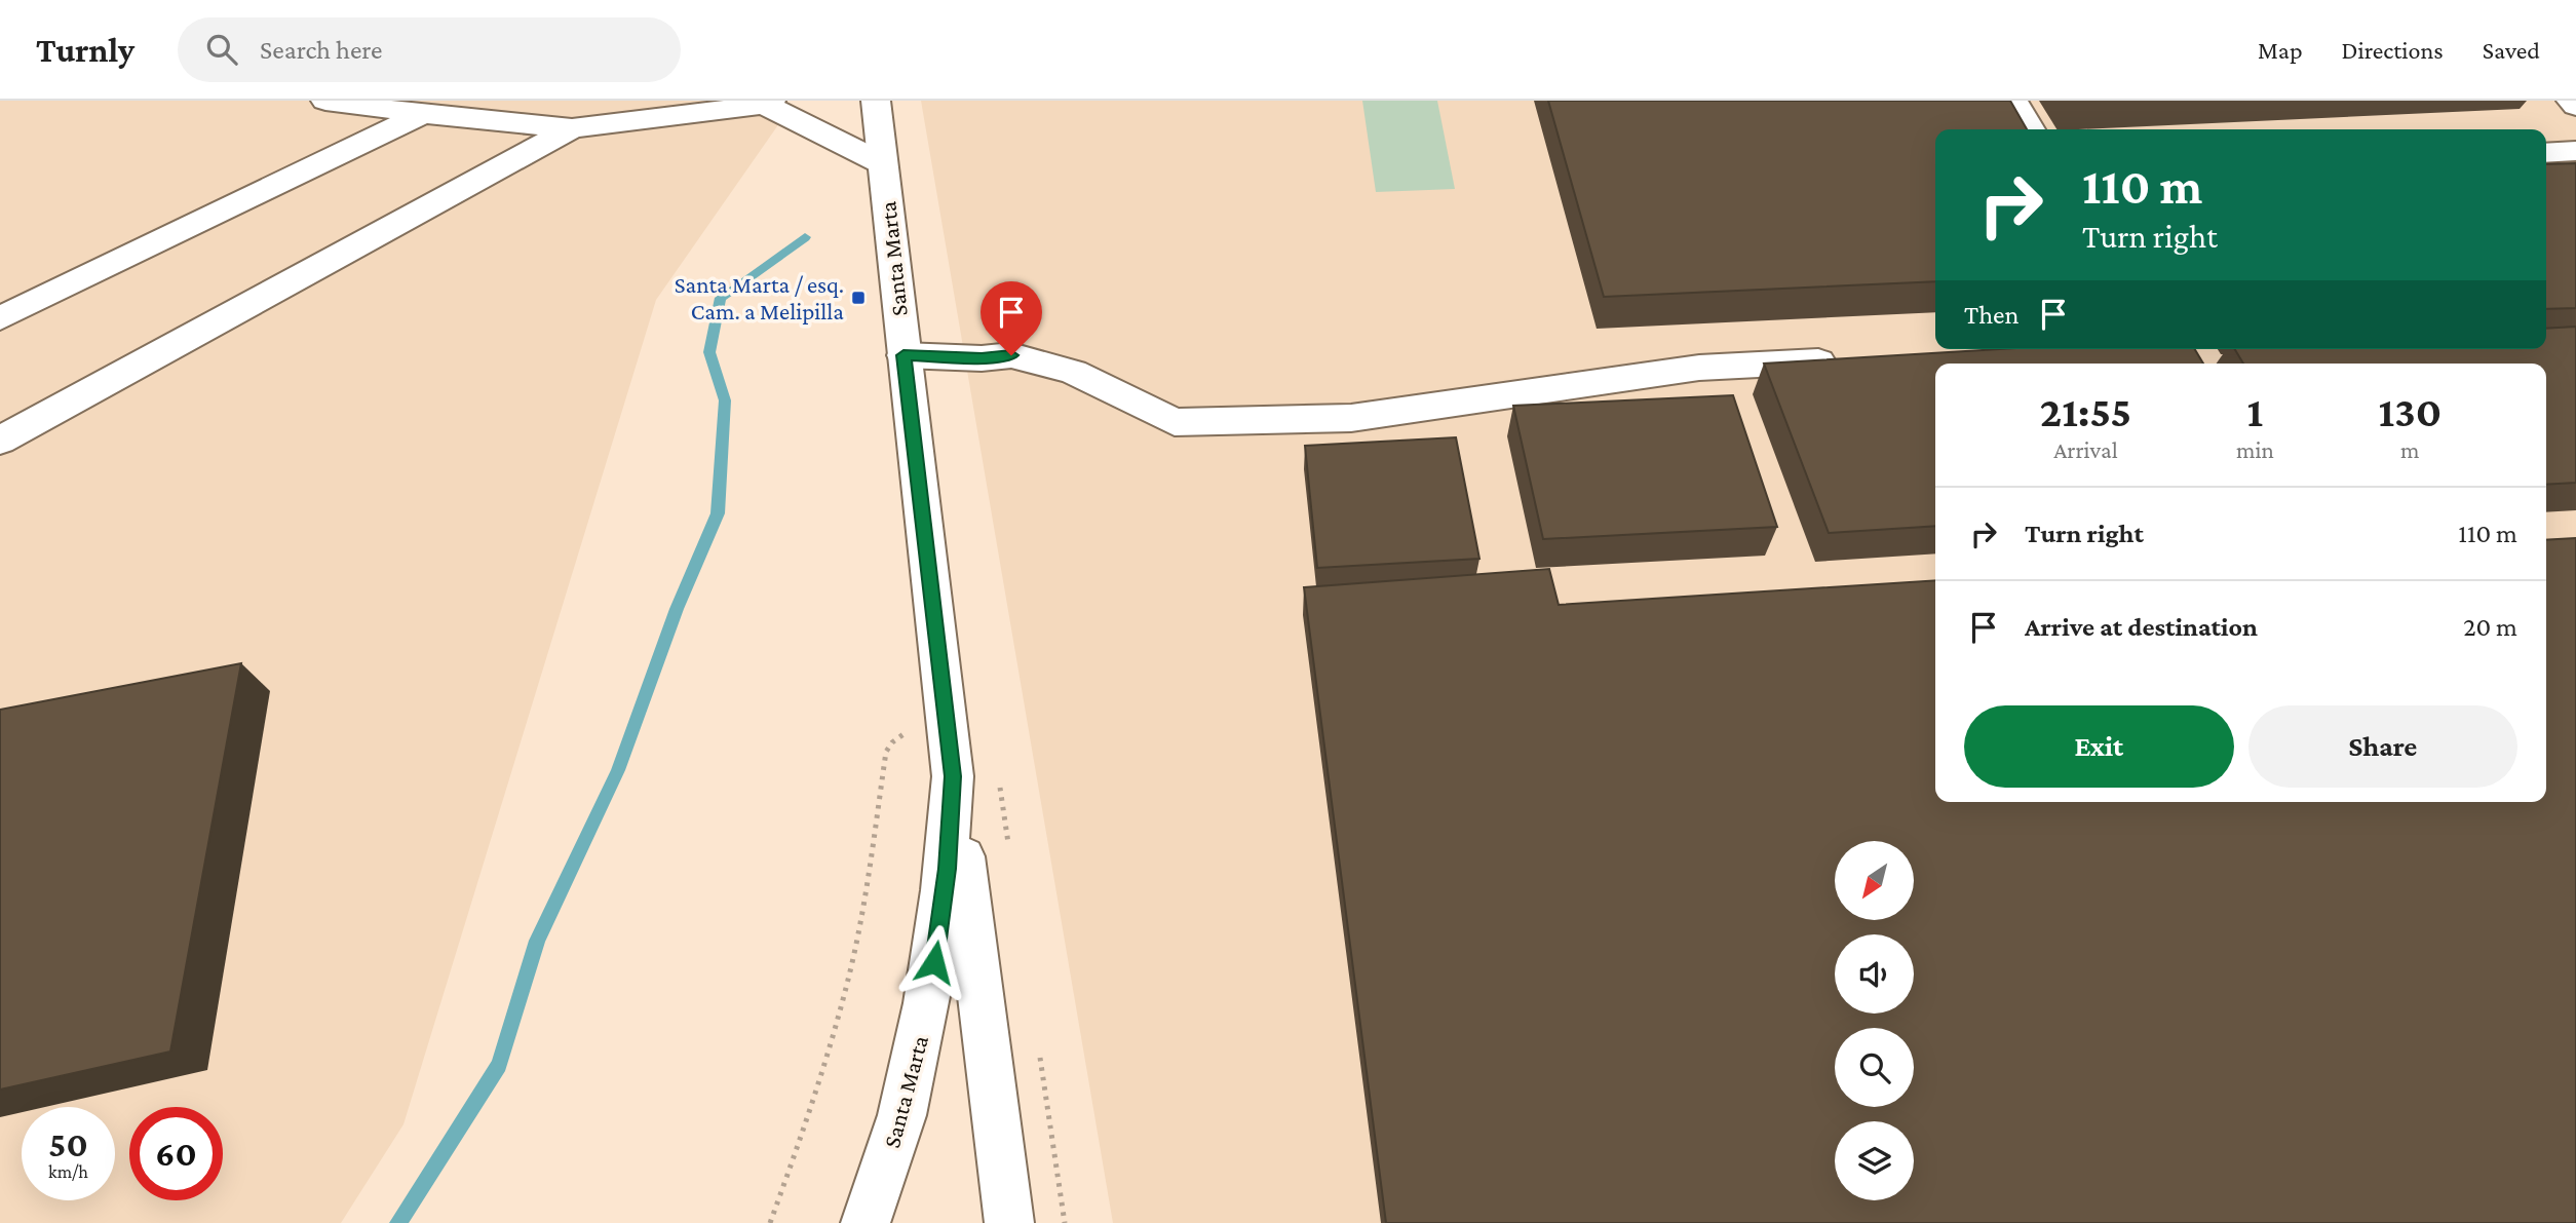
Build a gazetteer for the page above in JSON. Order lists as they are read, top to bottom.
{
  "streets": {
    "main road": ["Santa Marta"]
  },
  "places": {
    "transit": ["Santa Marta / esq. Cam. a Melipilla"]
  },
  "north": "bottom left",
  "page": {
    "header": "Turnly",
    "search": "Search here",
    "nav": ["Map", "Directions", "Saved"],
    "turn": ["110 m", "Turn right"],
    "then": "Then",
    "eta": [
      "21:55",
      "Arrival",
      "1",
      "min",
      "130",
      "m"
    ],
    "list": [
      {
        "name": "Turn right",
        "value": "110 m"
      },
      {
        "name": "Arrive at destination",
        "value": "20 m"
      }
    ],
    "buttons": ["Exit", "Share"],
    "speed": "50 km/h",
    "limit": "60"
  }
}
